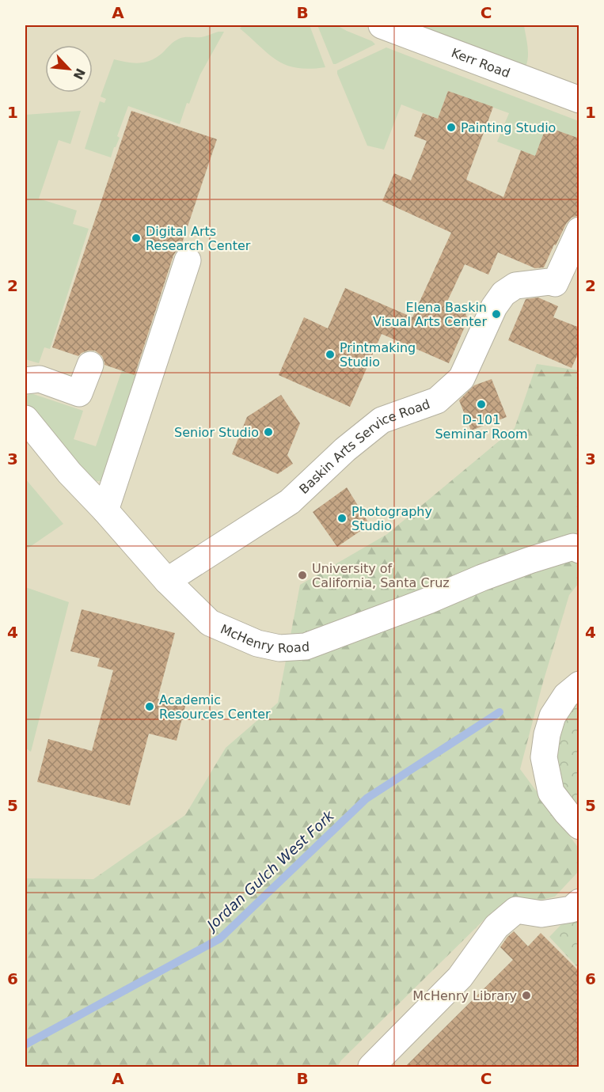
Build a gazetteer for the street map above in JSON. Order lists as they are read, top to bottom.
{
  "streets": {
    "lane": ["Kerr Road", "Baskin Arts Service Road", "McHenry Road"]
  },
  "crossings": [
    ["Baskin Arts Service Road", "McHenry Road"]
  ],
  "water": ["Jordan Gulch West Fork"],
  "places": [
    "Painting Studio",
    "Digital Arts Research Center",
    "Elena Baskin Visual Arts Center",
    "Printmaking Studio",
    "D-101 Seminar Room",
    "Senior Studio",
    "Photography Studio",
    "University of California, Santa Cruz",
    "Academic Resources Center",
    "McHenry Library"
  ],
  "north": "bottom right",
  "grid": {
    "columns": ["A", "B", "C"],
    "rows": [
      "1",
      "2",
      "3",
      "4",
      "5",
      "6"
    ]
  }
}
